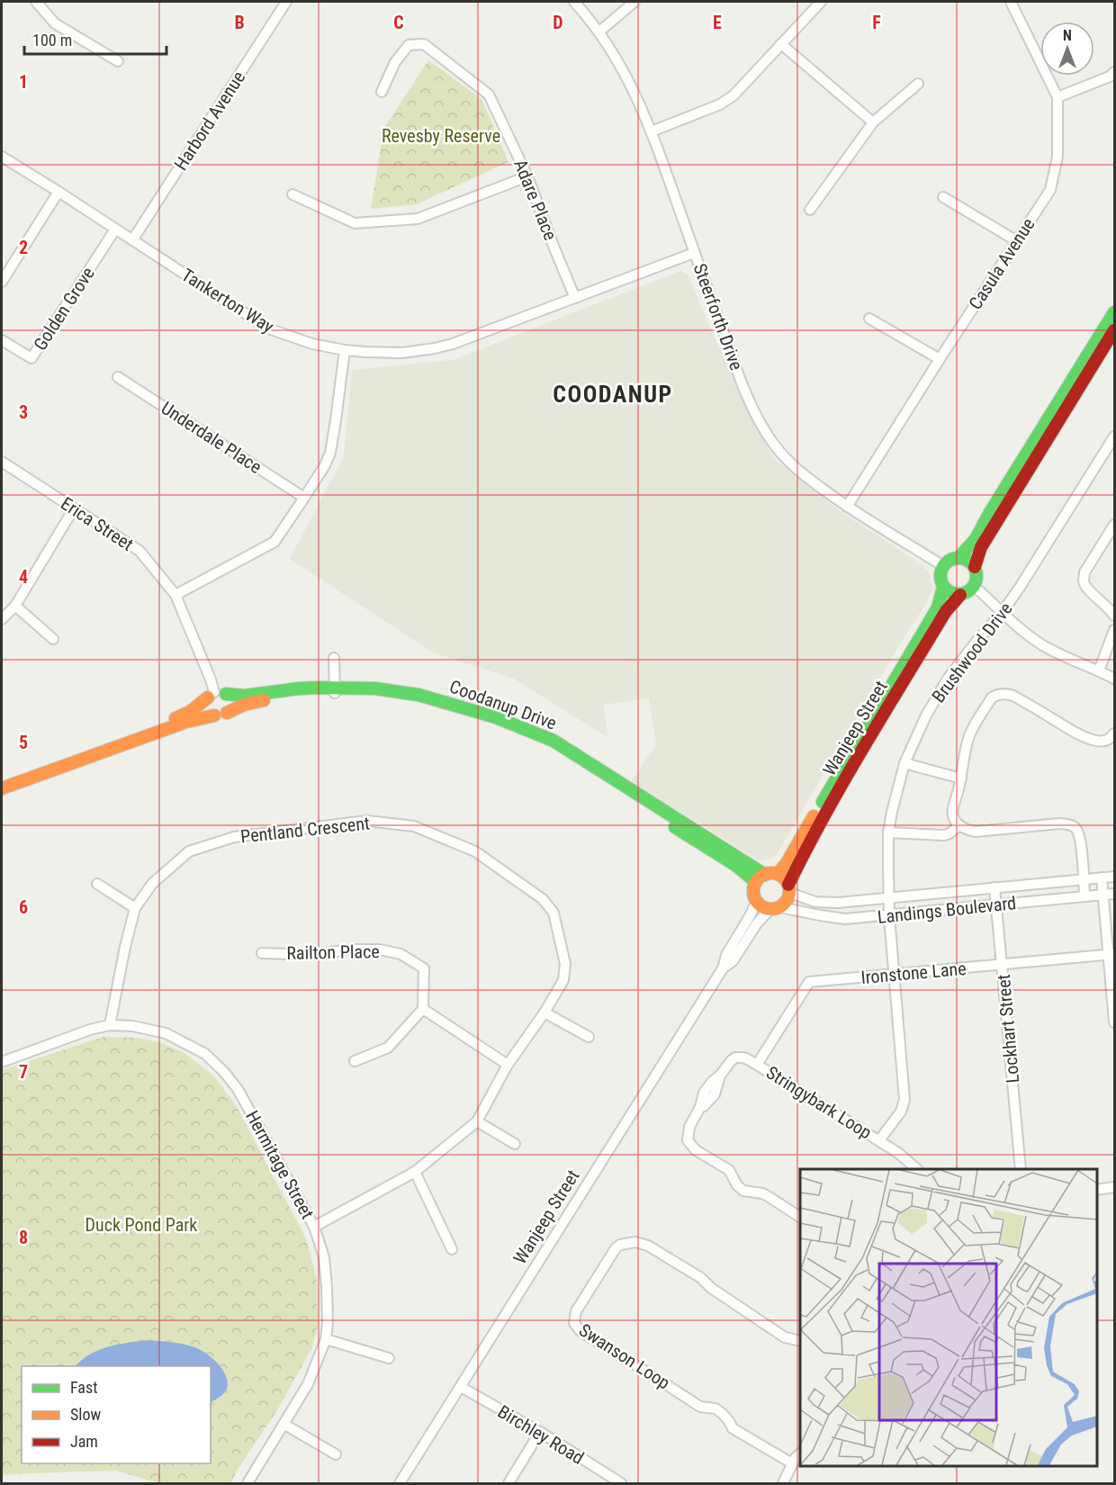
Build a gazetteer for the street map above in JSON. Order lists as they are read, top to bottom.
{
  "streets": {
    "main road": ["Coodanup Drive", "Wanjeep Street"],
    "street": [
      "Harbord Avenue",
      "Adare Place",
      "Casula Avenue",
      "Tankerton Way",
      "Golden Grove",
      "Steerforth Drive",
      "Underdale Place",
      "Erica Street",
      "Brushwood Drive",
      "Pentland Crescent",
      "Landings Boulevard",
      "Railton Place",
      "Ironstone Lane",
      "Lockhart Street",
      "Stringybark Loop",
      "Hermitage Street",
      "Swanson Loop",
      "Birchley Road"
    ]
  },
  "crossings": [
    ["Harbord Avenue", "Tankerton Way"],
    ["Adare Place", "Tankerton Way"],
    ["Casula Avenue", "Steerforth Drive"],
    ["Tankerton Way", "Golden Grove"],
    ["Tankerton Way", "Steerforth Drive"],
    ["Steerforth Drive", "Wanjeep Street"],
    ["Erica Street", "Coodanup Drive"],
    ["Brushwood Drive", "Landings Boulevard"],
    ["Brushwood Drive", "Ironstone Lane"],
    ["Brushwood Drive", "Stringybark Loop"],
    ["Coodanup Drive", "Wanjeep Street"],
    ["Coodanup Drive", "Landings Boulevard"],
    ["Wanjeep Street", "Landings Boulevard"],
    ["Wanjeep Street", "Birchley Road"],
    ["Pentland Crescent", "Hermitage Street"],
    ["Landings Boulevard", "Lockhart Street"],
    ["Ironstone Lane", "Lockhart Street"],
    ["Ironstone Lane", "Stringybark Loop"]
  ],
  "districts": ["COODANUP"],
  "parks": ["Revesby Reserve", "Duck Pond Park"],
  "legend": ["Fast", "Slow", "Jam"],
  "scale_bar": "100 m",
  "north": "top",
  "grid": {
    "columns": [
      "B",
      "C",
      "D",
      "E",
      "F"
    ],
    "rows": [
      "1",
      "2",
      "3",
      "4",
      "5",
      "6",
      "7",
      "8"
    ]
  }
}
